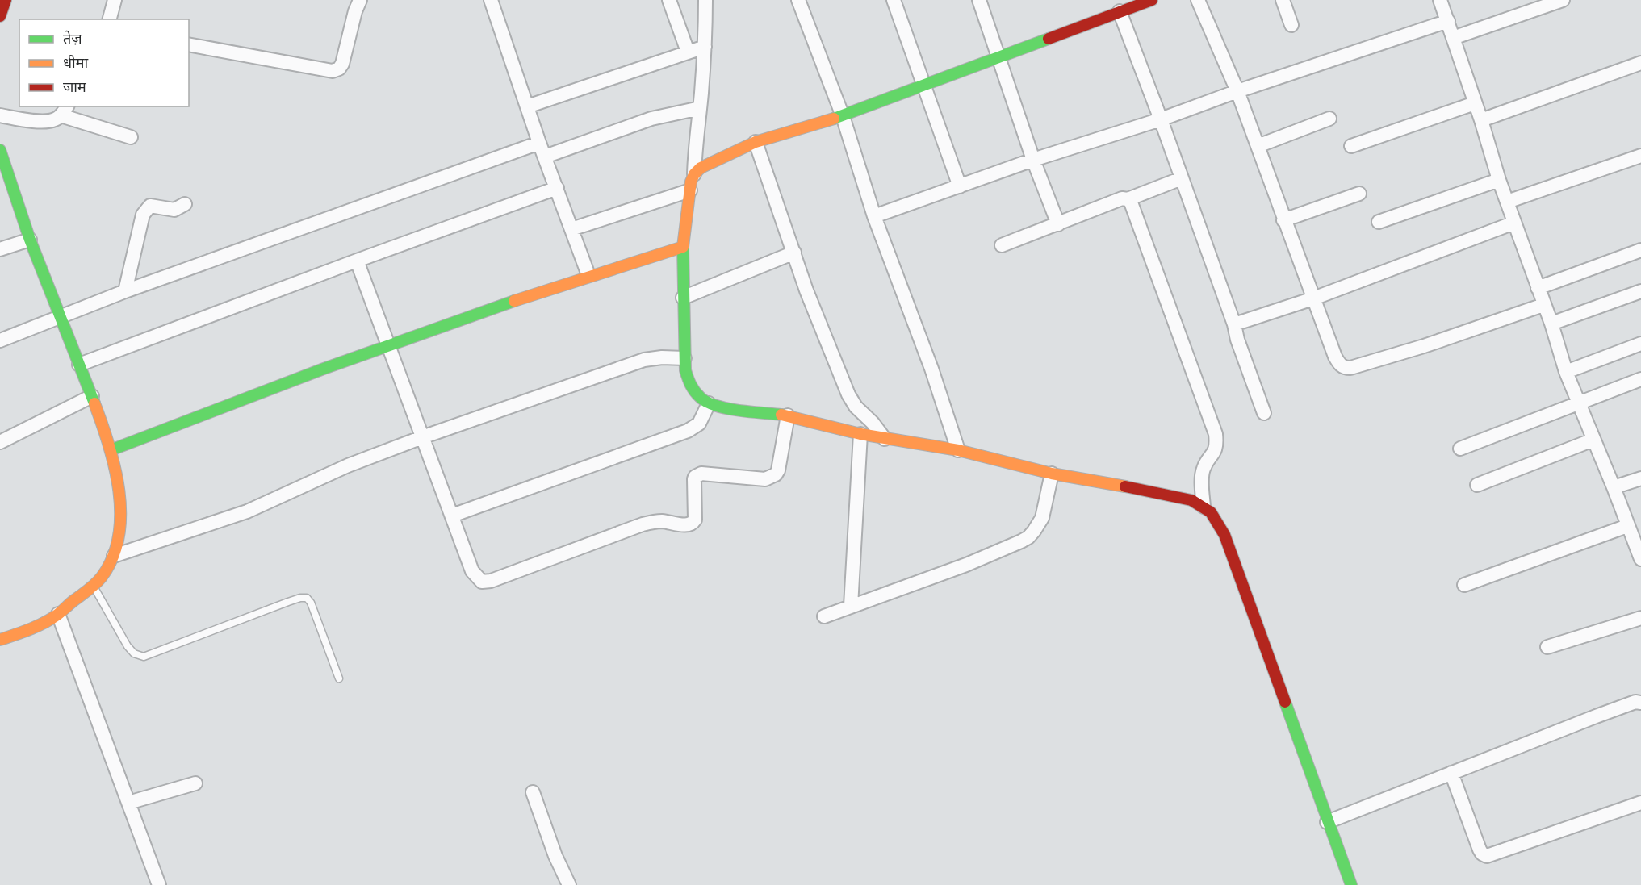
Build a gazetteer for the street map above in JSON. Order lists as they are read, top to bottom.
{
  "legend": ["तेज़", "धीमा", "जाम"]
}
